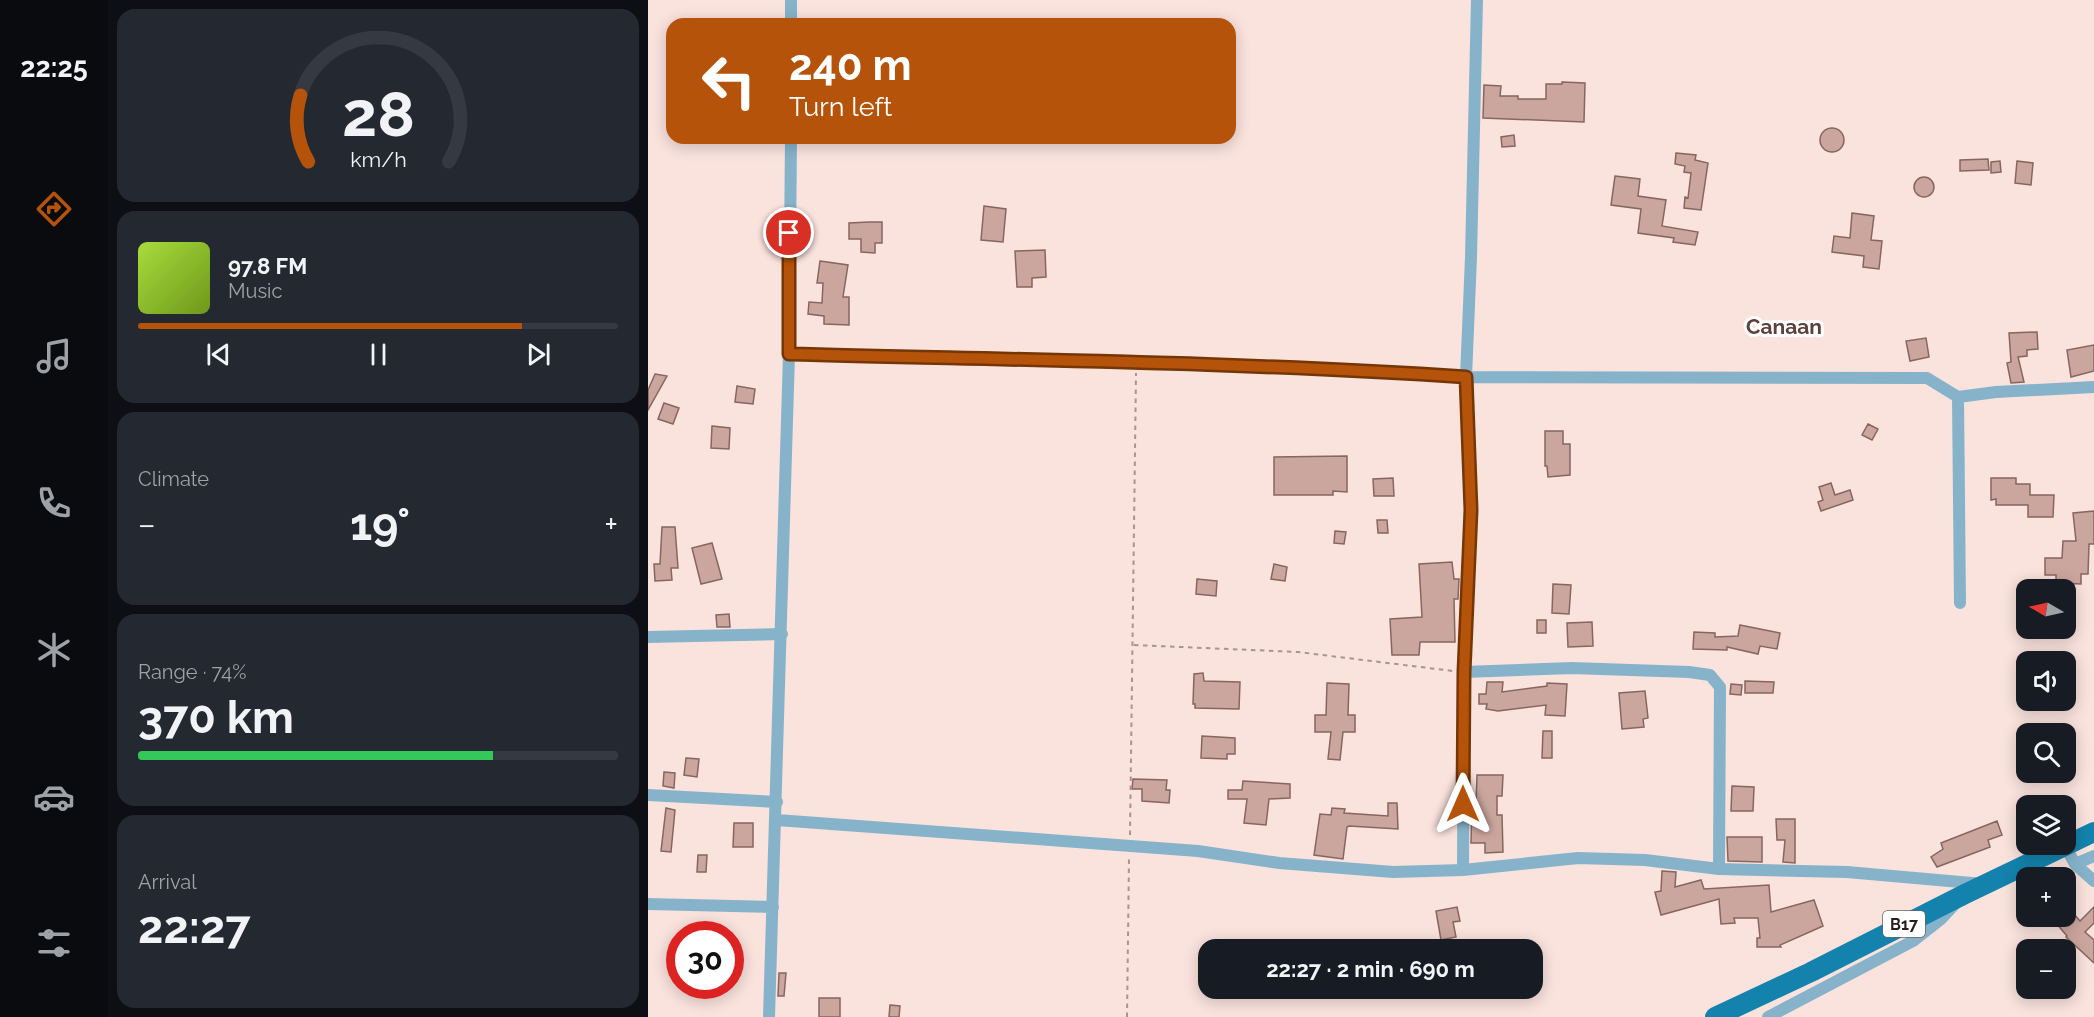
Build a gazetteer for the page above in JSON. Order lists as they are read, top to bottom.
{
  "streets": {
    "main road": ["B17"]
  },
  "districts": ["Canaan"],
  "north": "left",
  "page": {
    "tabs": "22:25",
    "turn": ["240 m", "Turn left"],
    "song": ["97.8 FM", "Music"],
    "tile": [
      "Climate",
      ["Range · 74%", "370 km"],
      ["Arrival", "22:27"]
    ],
    "heat": ["−", "19°", "+"],
    "map_buttons": ["+", "−"],
    "limit": "30",
    "trip": "22:27 · 2 min · 690 m",
    "gauge": ["28", "km/h"]
  }
}
